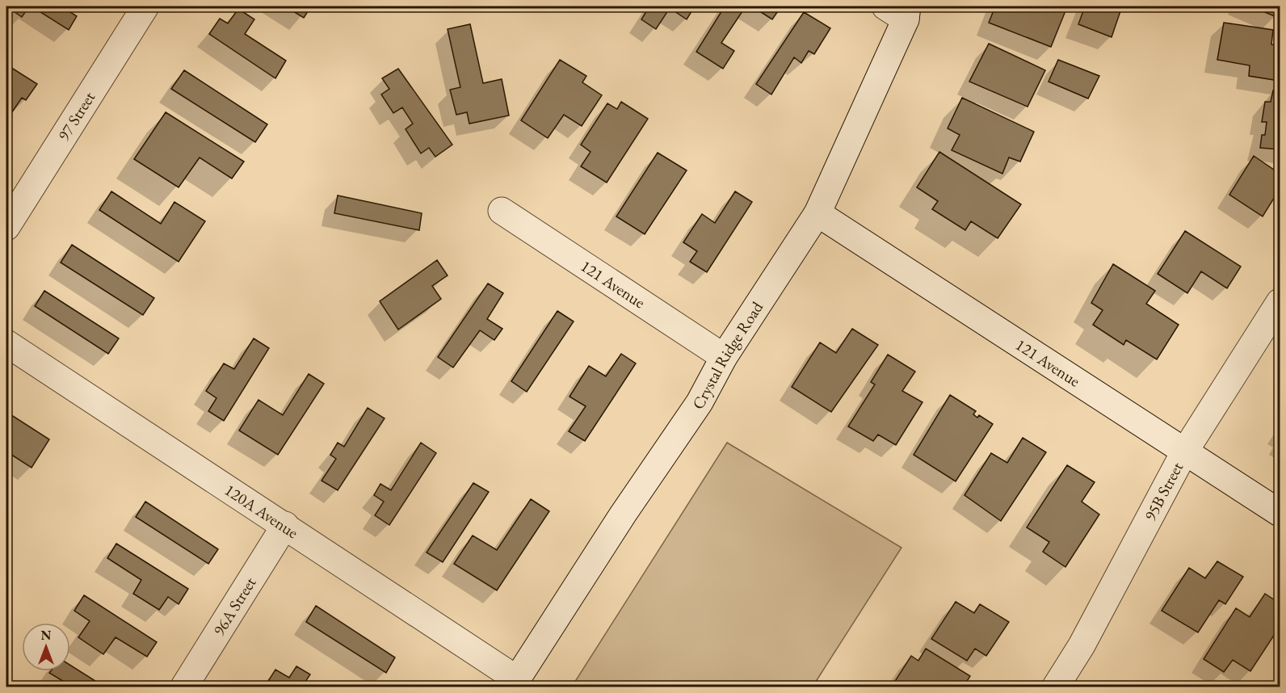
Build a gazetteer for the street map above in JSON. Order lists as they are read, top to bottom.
{
  "streets": {
    "street": [
      "97 Street",
      "121 Avenue",
      "Crystal Ridge Road",
      "95B Street",
      "120A Avenue",
      "96A Street"
    ]
  },
  "crossings": [
    ["121 Avenue", "Crystal Ridge Road"],
    ["121 Avenue", "95B Street"],
    ["Crystal Ridge Road", "120A Avenue"],
    ["120A Avenue", "96A Street"]
  ],
  "north": "top"
}
